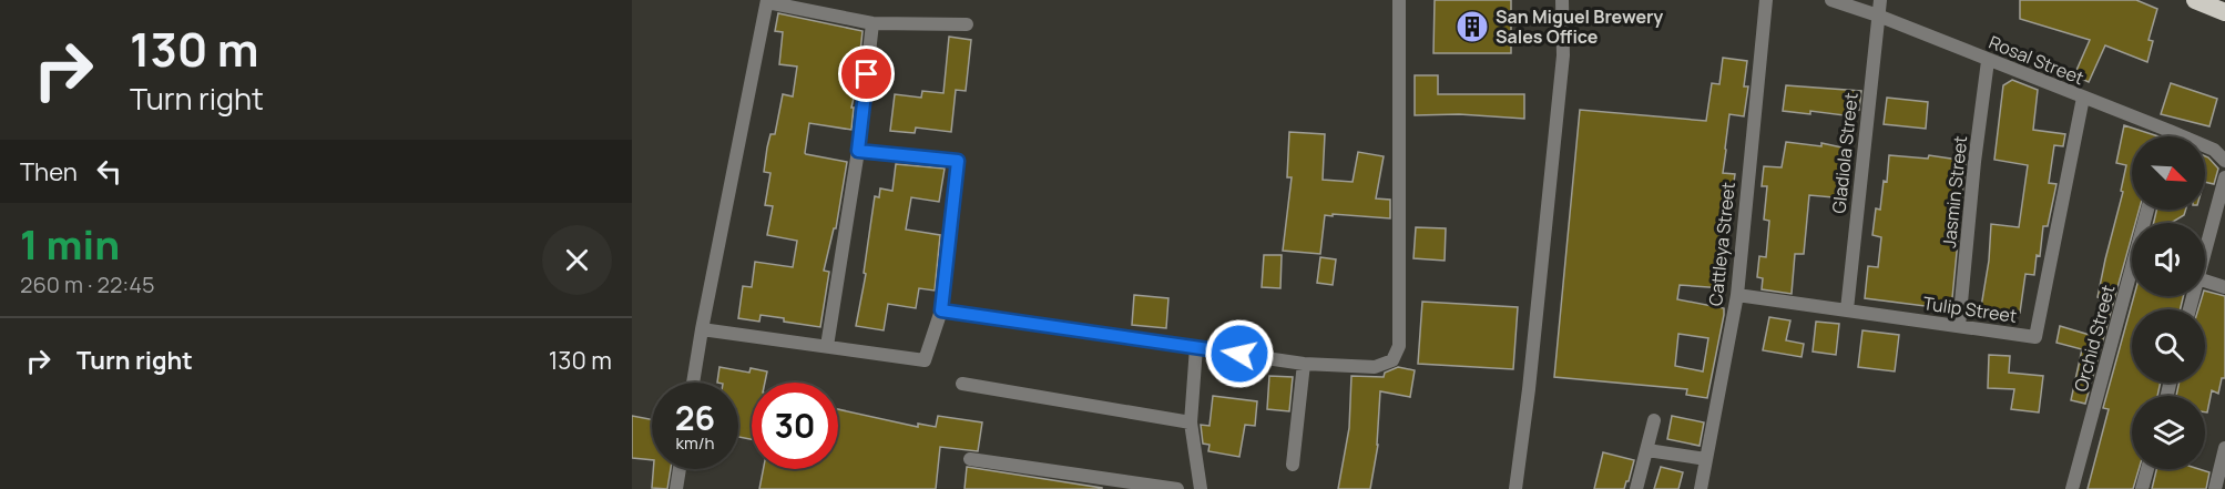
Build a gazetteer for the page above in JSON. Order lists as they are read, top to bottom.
{
  "streets": {
    "street": [
      "Rosal Street",
      "Gladiola Street",
      "Jasmin Street",
      "Cattleya Street",
      "Tulip Street",
      "Orchid Street"
    ]
  },
  "crossings": [
    ["Rosal Street", "Gladiola Street"],
    ["Rosal Street", "Jasmin Street"],
    ["Rosal Street", "Tulip Street"],
    ["Gladiola Street", "Tulip Street"],
    ["Jasmin Street", "Tulip Street"],
    ["Cattleya Street", "Tulip Street"]
  ],
  "places": {
    "building": ["San Miguel Brewery Sales Office"]
  },
  "north": "bottom right",
  "page": {
    "turn": ["130 m", "Turn right"],
    "then": "Then",
    "heading": ["1 min", "260 m · 22:45"],
    "list": [
      {
        "name": "Turn right",
        "value": "130 m"
      }
    ],
    "speed": "26 km/h",
    "limit": "30"
  }
}
